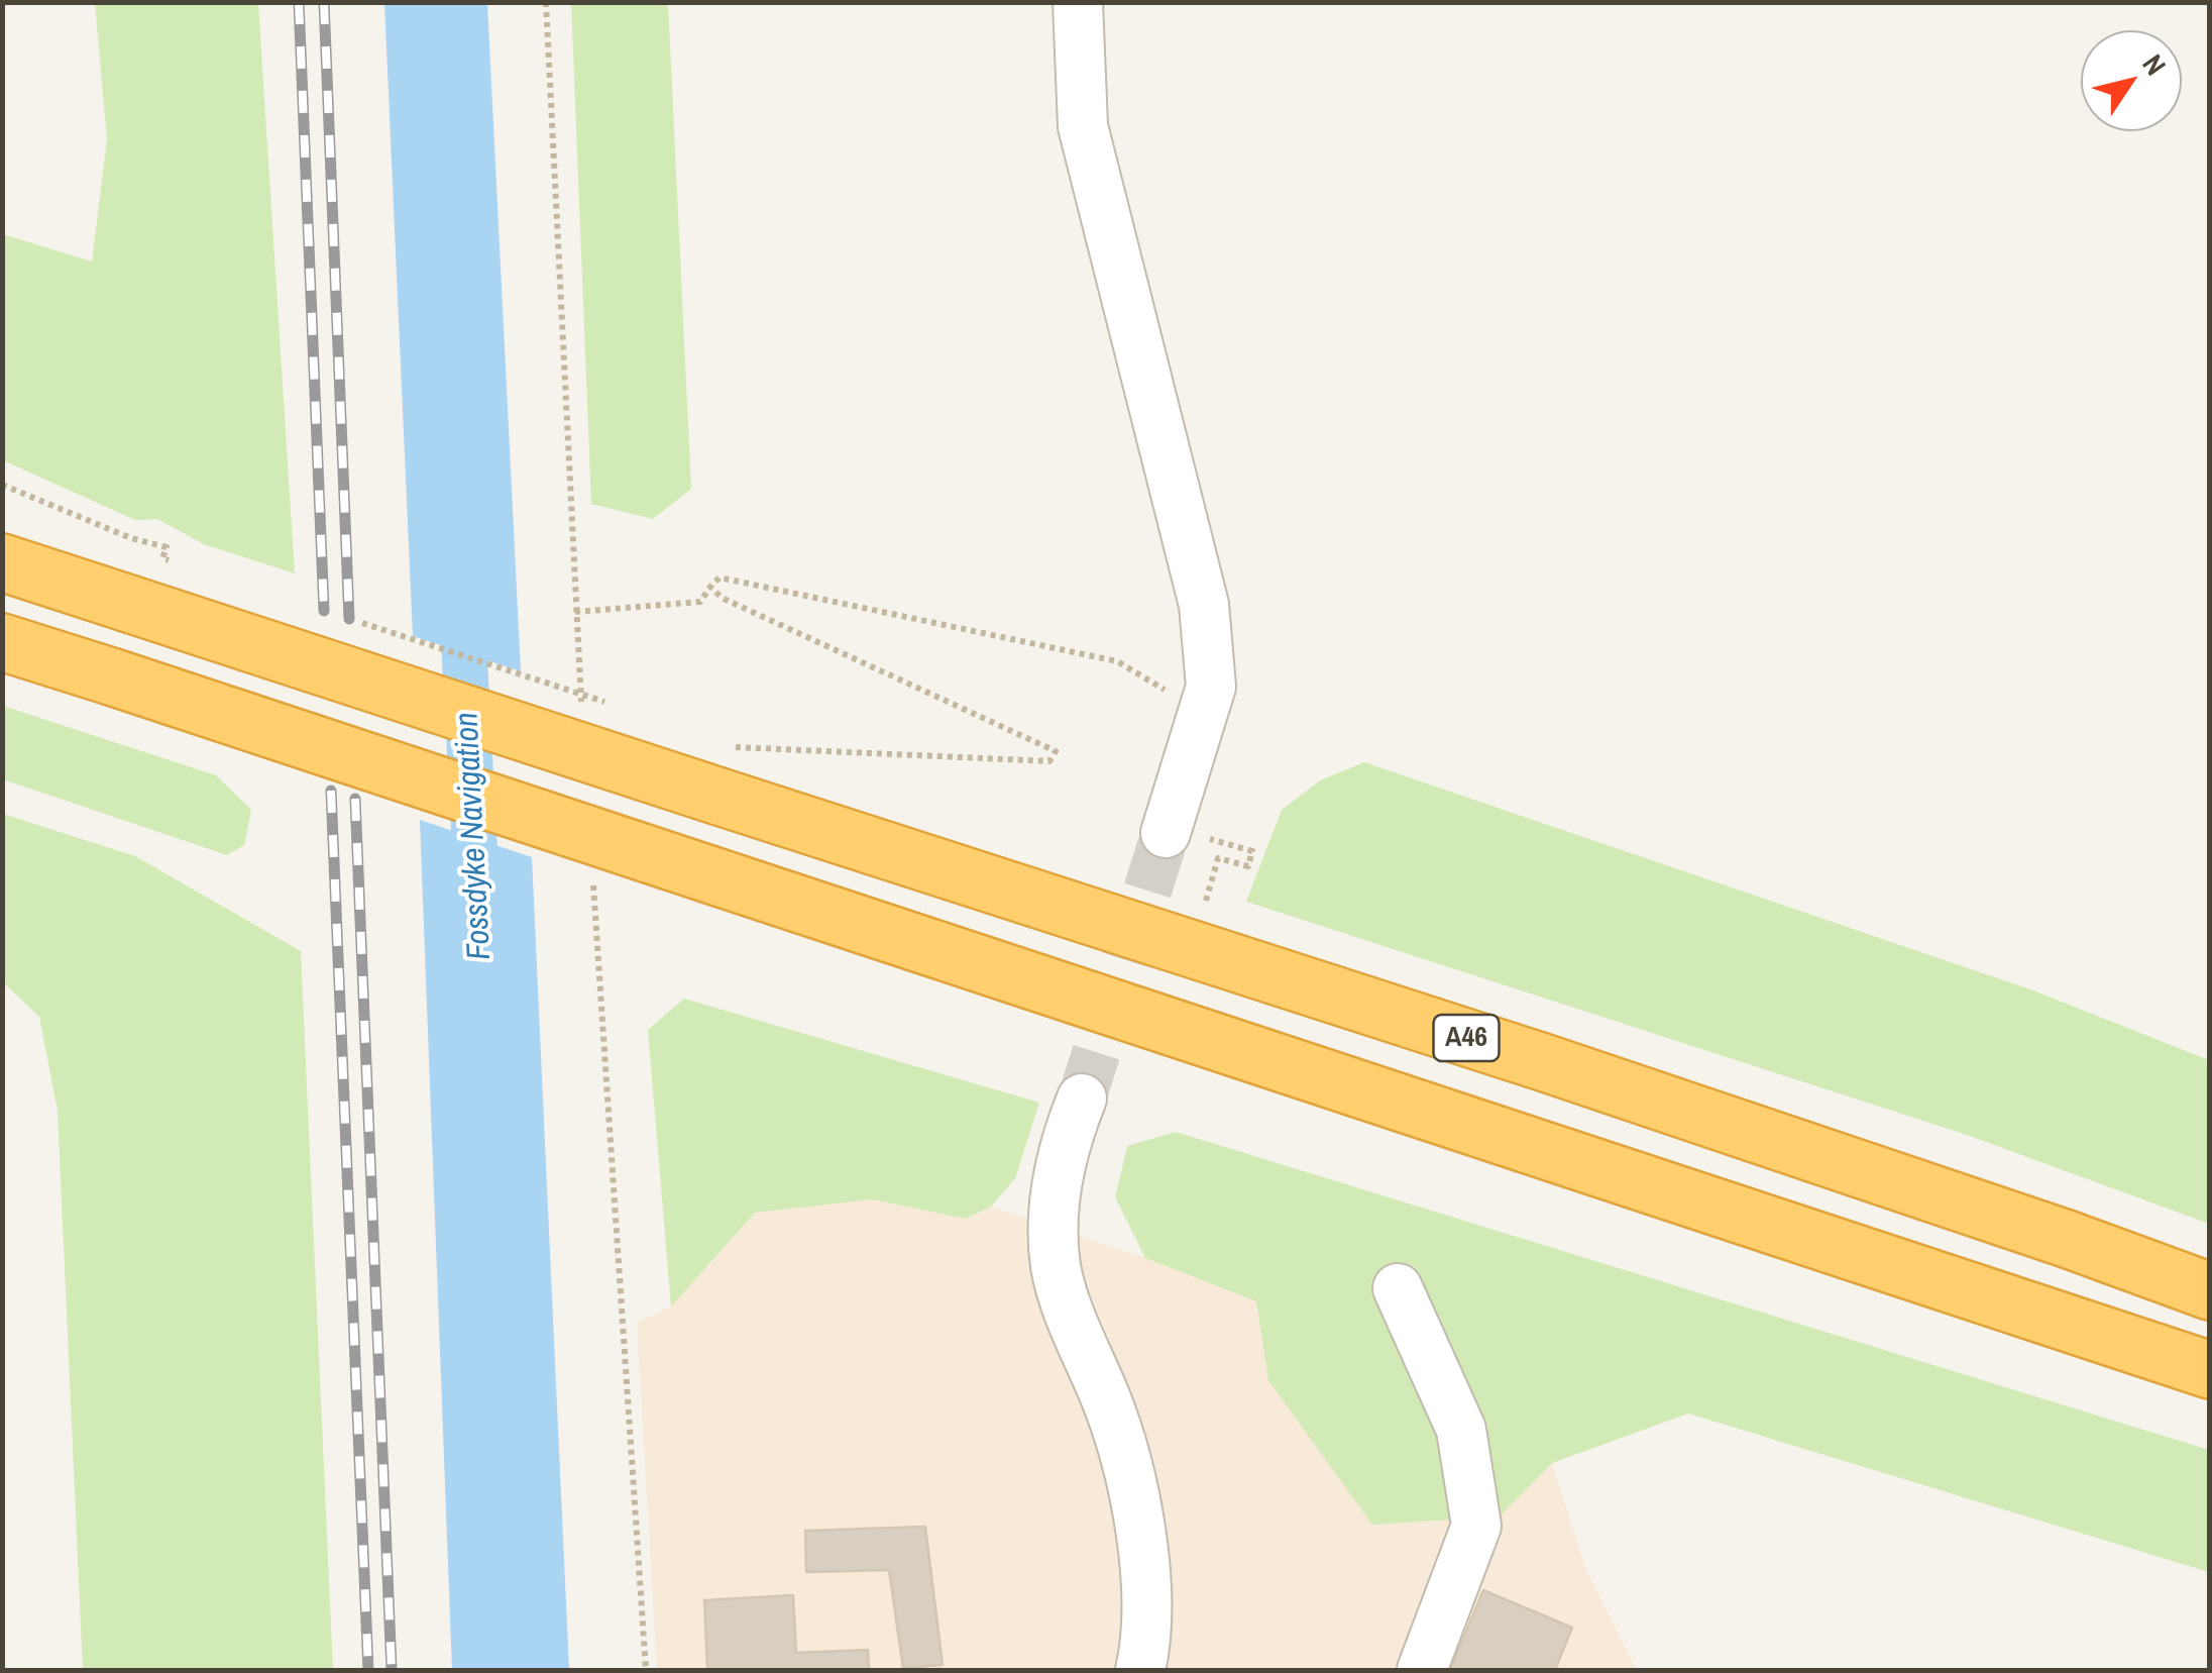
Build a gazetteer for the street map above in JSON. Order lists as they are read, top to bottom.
{
  "streets": {
    "highway": ["A46"]
  },
  "water": ["Fossdyke Navigation"],
  "north": "top right"
}
